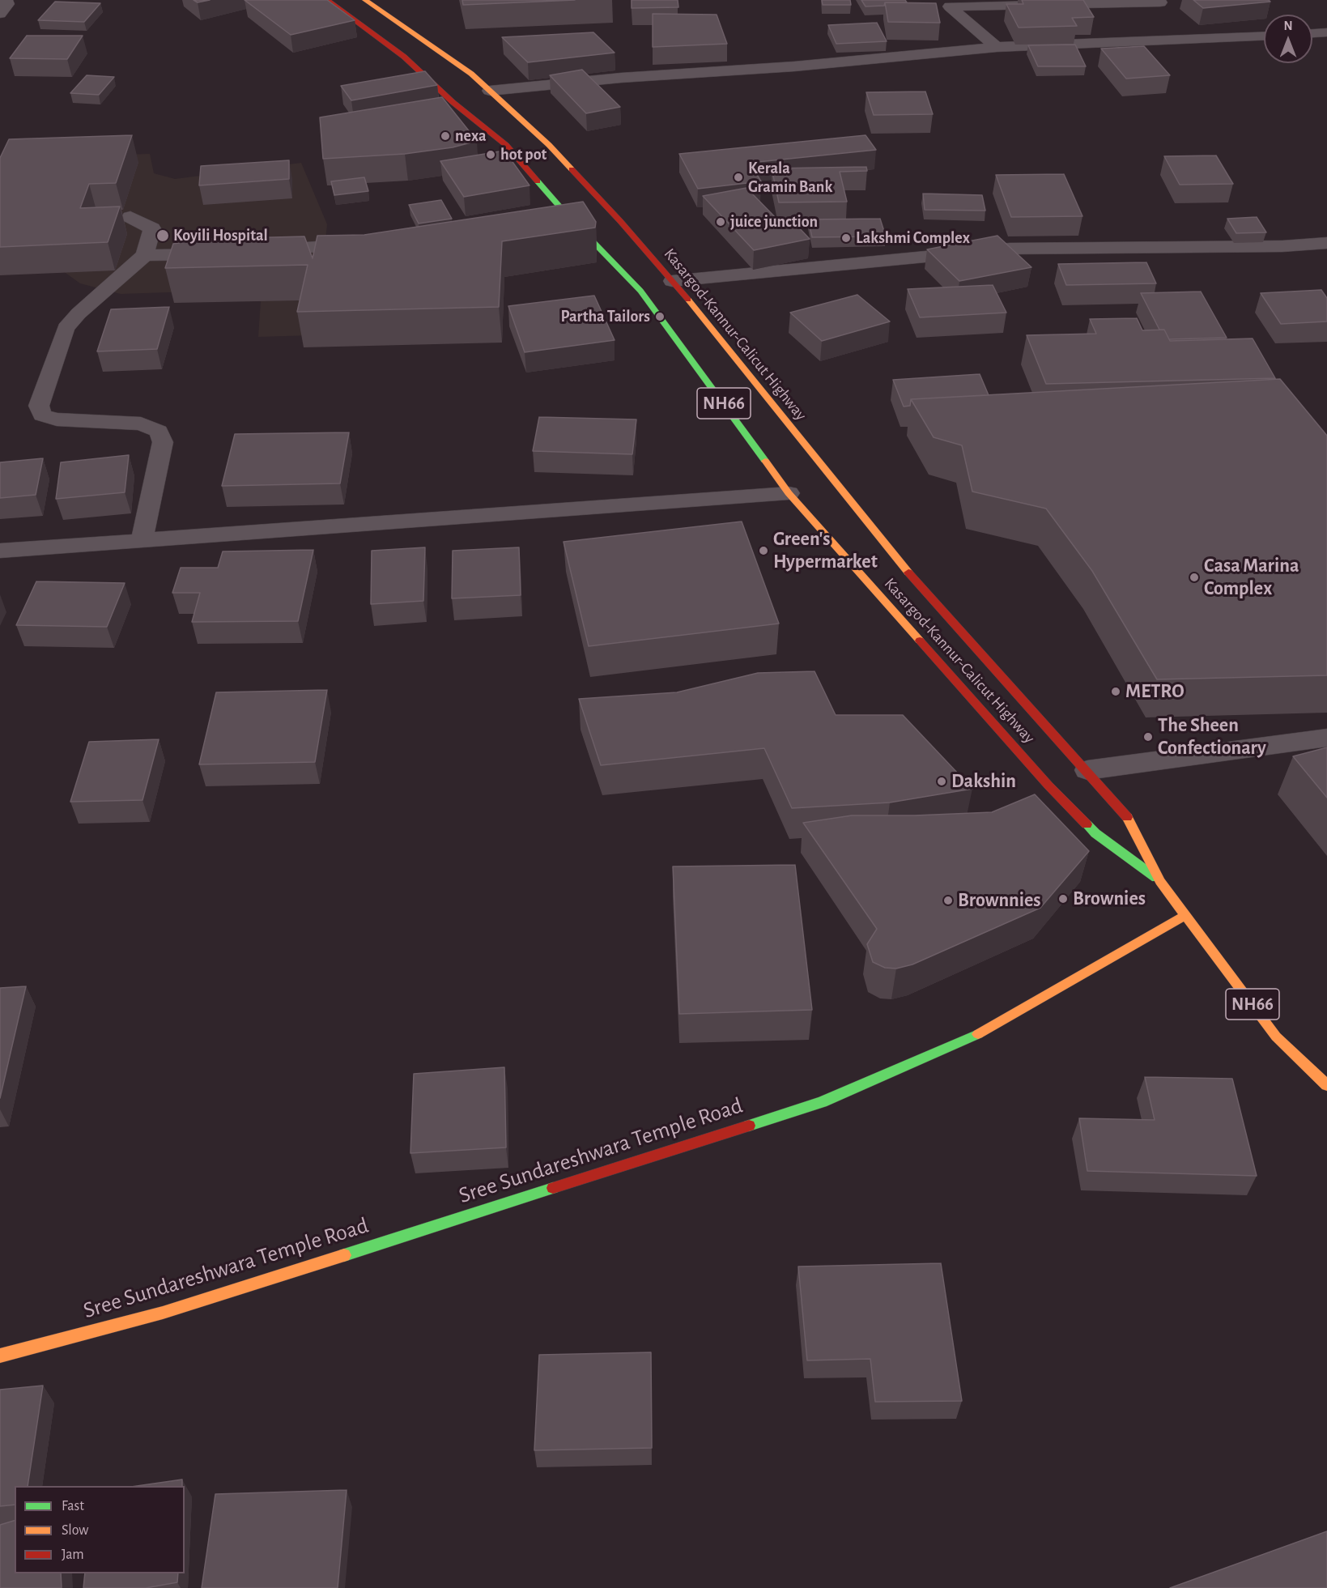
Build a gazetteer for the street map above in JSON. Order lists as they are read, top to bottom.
{
  "streets": {
    "main road": ["Kasargod-Kannur-Calicut Highway", "NH66", "Sree Sundareshwara Temple Road"]
  },
  "crossings": [
    ["NH66", "Sree Sundareshwara Temple Road"]
  ],
  "places": [
    "nexa",
    "hot pot",
    "Kerala Gramin Bank",
    "juice junction",
    "Koyili Hospital",
    "Lakshmi Complex",
    "Partha Tailors",
    "Green's Hypermarket",
    "Casa Marina Complex",
    "METRO",
    "The Sheen Confectionary",
    "Dakshin",
    "Brownies",
    "Brownnies"
  ],
  "legend": ["Fast", "Slow", "Jam"],
  "north": "top"
}
